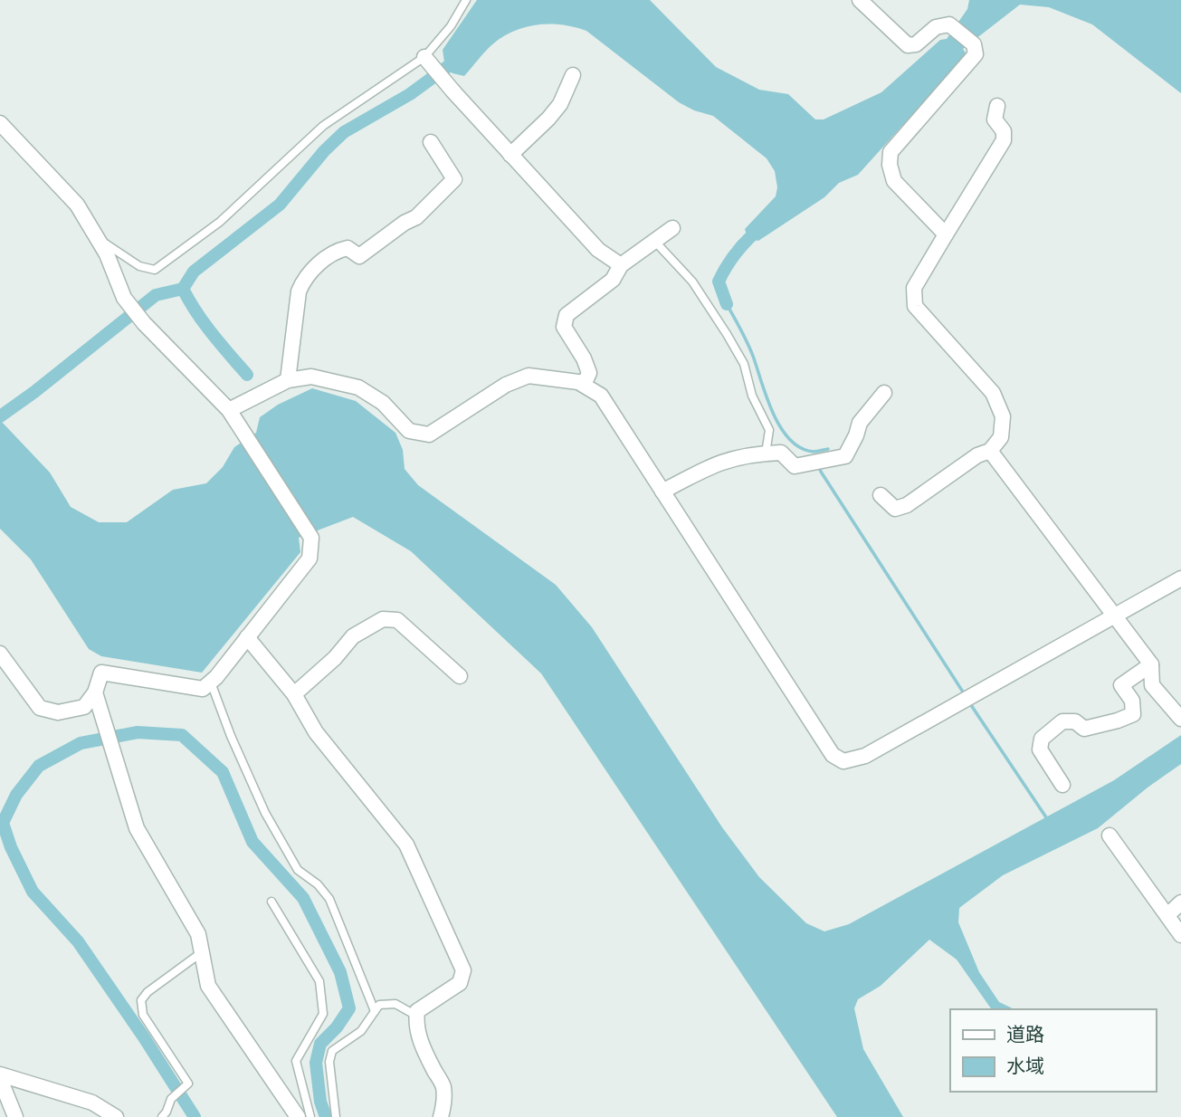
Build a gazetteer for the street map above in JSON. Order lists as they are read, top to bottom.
{
  "legend": ["道路", "水域"]
}
